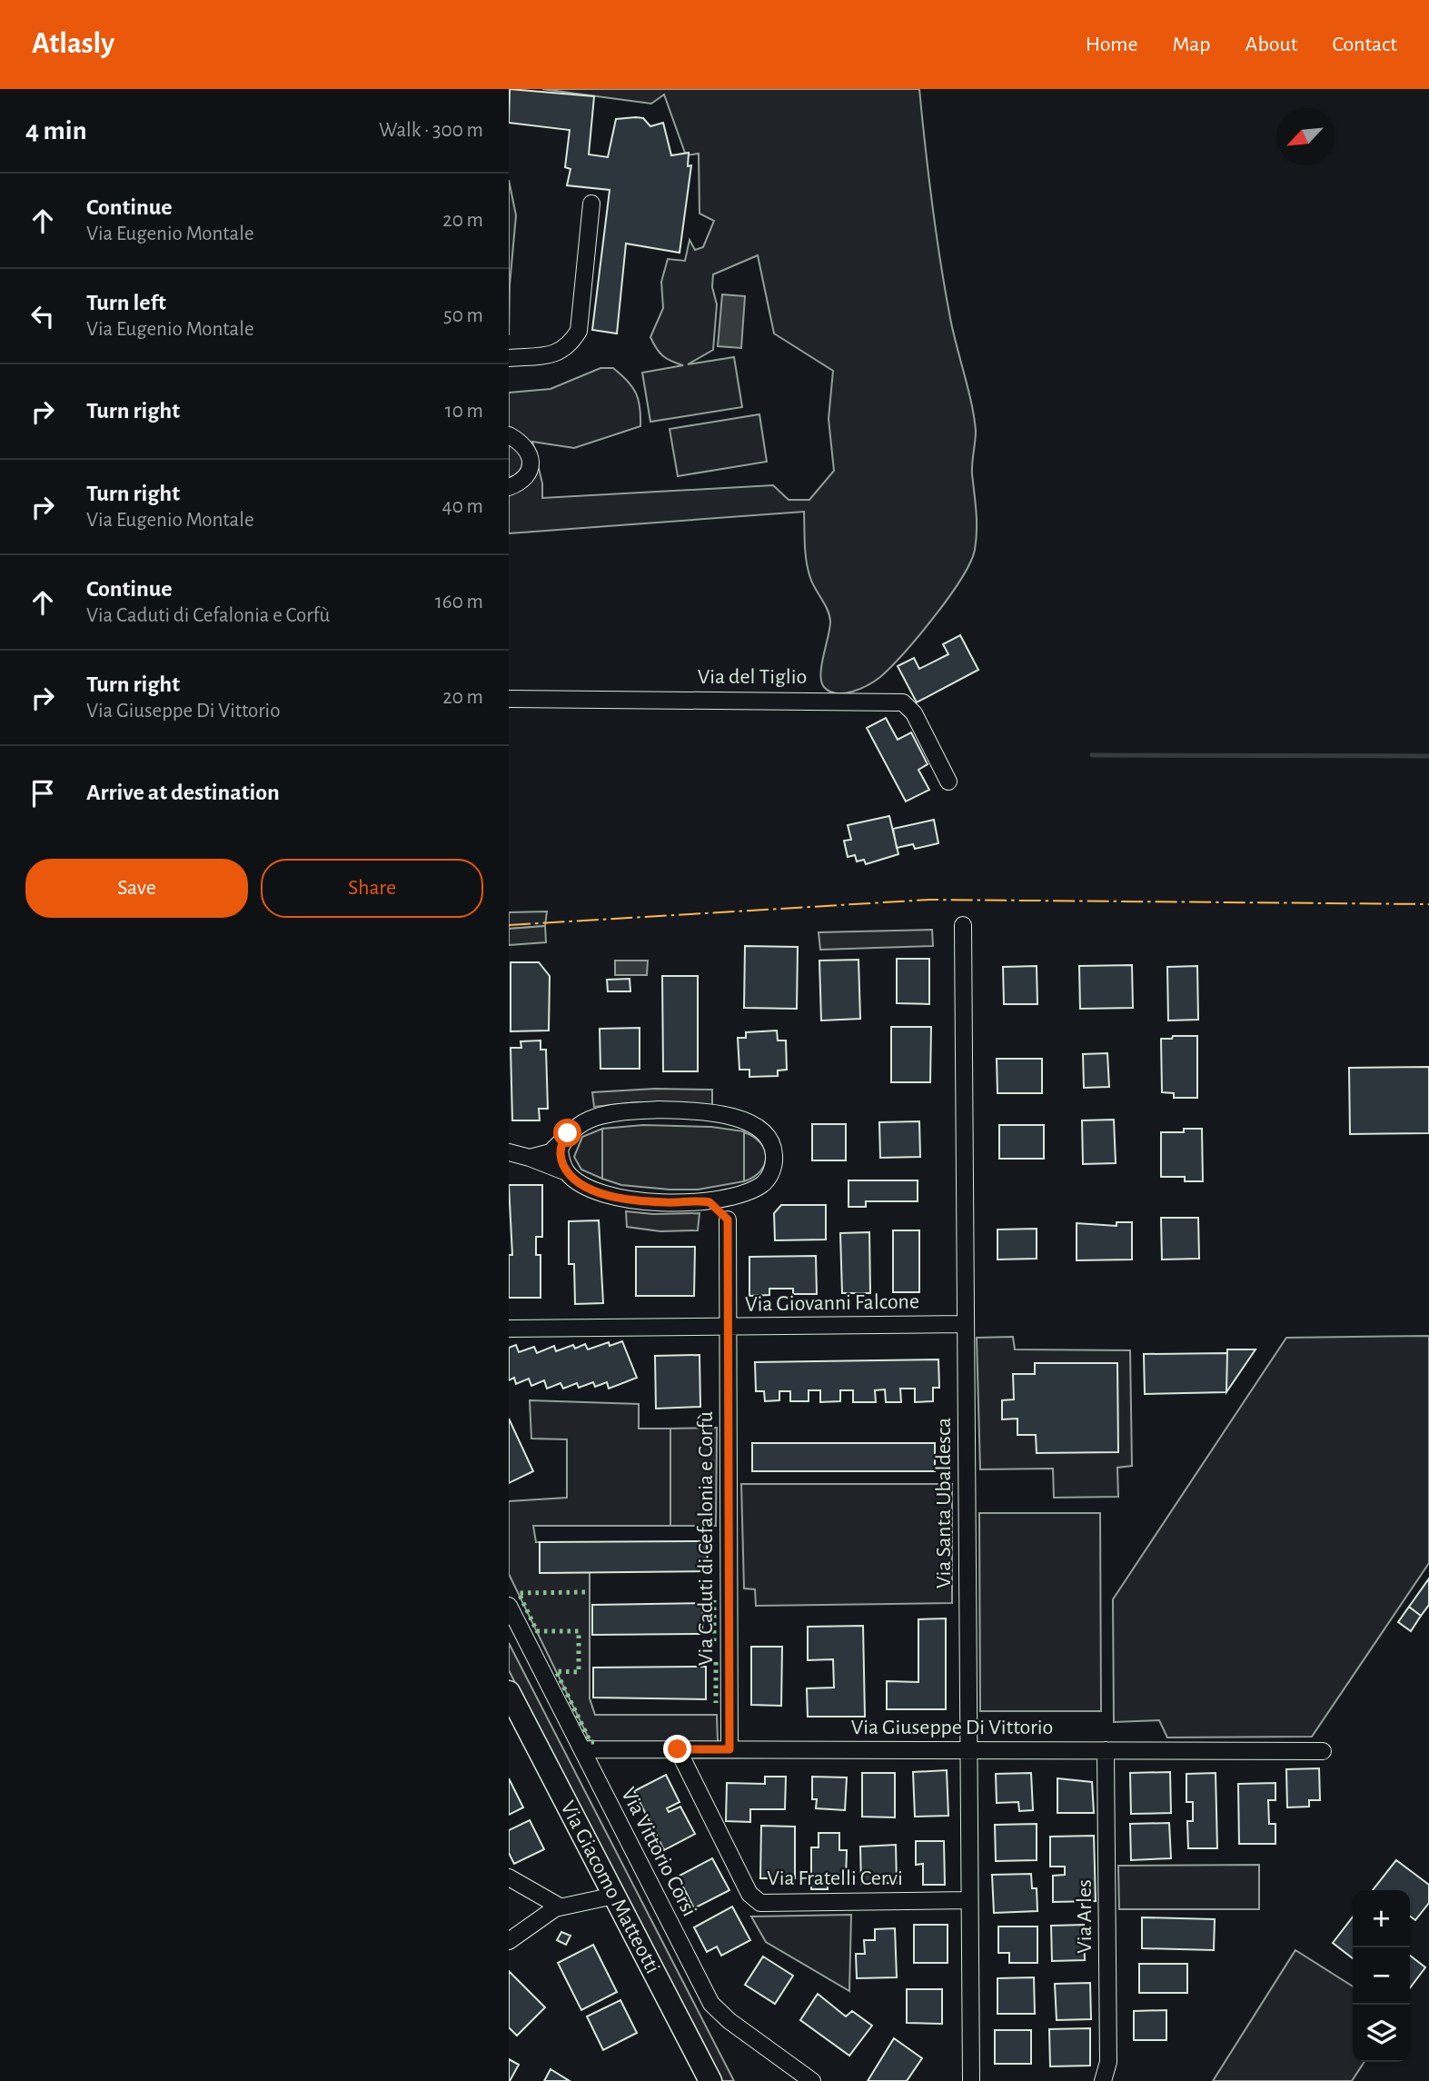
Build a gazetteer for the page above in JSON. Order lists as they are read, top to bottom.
{
  "streets": {
    "main road": ["Via Giacomo Matteotti"],
    "street": [
      "Via del Tiglio",
      "Via Giovanni Falcone",
      "Via Santa Ubaldesca",
      "Via Caduti di Cefalonia e Corfù",
      "Via Giuseppe Di Vittorio",
      "Via Vittorio Corsi",
      "Via Fratelli Cervi",
      "Via Arles"
    ]
  },
  "crossings": [
    ["Via Giovanni Falcone", "Via Santa Ubaldesca"],
    ["Via Giovanni Falcone", "Via Caduti di Cefalonia e Corfù"],
    ["Via Santa Ubaldesca", "Via Giuseppe Di Vittorio"],
    ["Via Santa Ubaldesca", "Via Fratelli Cervi"],
    ["Via Caduti di Cefalonia e Corfù", "Via Giuseppe Di Vittorio"],
    ["Via Giuseppe Di Vittorio", "Via Vittorio Corsi"],
    ["Via Giuseppe Di Vittorio", "Via Fratelli Cervi"],
    ["Via Giuseppe Di Vittorio", "Via Arles"]
  ],
  "north": "bottom left",
  "page": {
    "header": "Atlasly",
    "nav": [
      "Home",
      "Map",
      "About",
      "Contact"
    ],
    "heading": ["4 min", "Walk · 300 m"],
    "list": [
      ["Continue", "Via Eugenio Montale", "20 m"],
      ["Turn left", "Via Eugenio Montale", "50 m"],
      ["Turn right", "10 m"],
      ["Turn right", "Via Eugenio Montale", "40 m"],
      ["Continue", "Via Caduti di Cefalonia e Corfù", "160 m"],
      ["Turn right", "Via Giuseppe Di Vittorio", "20 m"],
      "Arrive at destination"
    ],
    "buttons": ["Save", "Share"],
    "map_buttons": ["+", "−"]
  }
}
